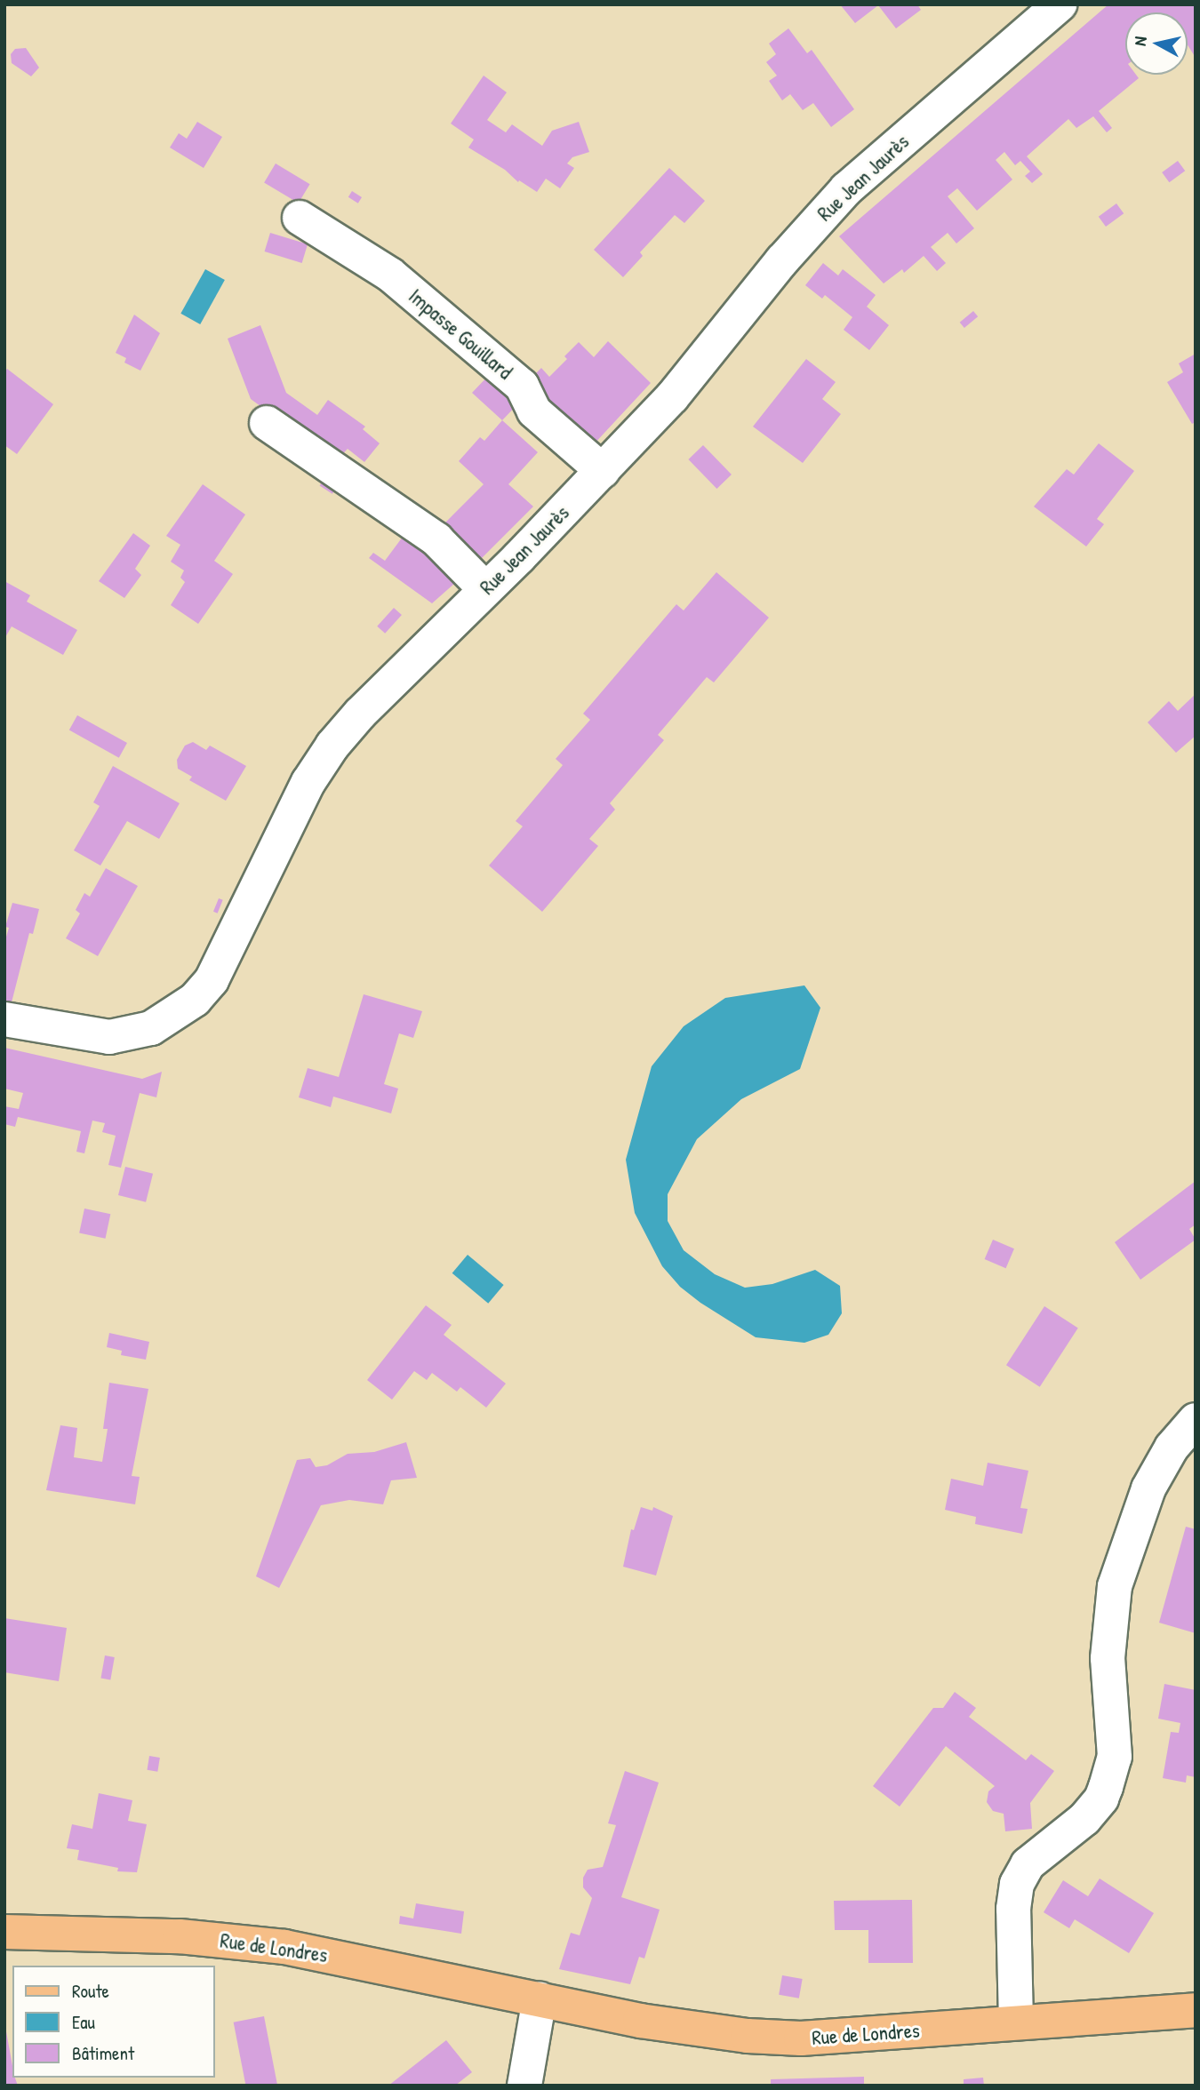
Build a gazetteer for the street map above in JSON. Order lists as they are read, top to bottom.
{
  "streets": {
    "main road": ["Rue de Londres"],
    "street": ["Rue Jean Jaurès", "Impasse Gouillard"]
  },
  "crossings": [
    ["Rue Jean Jaurès", "Impasse Gouillard"]
  ],
  "legend": ["Route", "Eau", "Bâtiment"],
  "north": "left"
}
